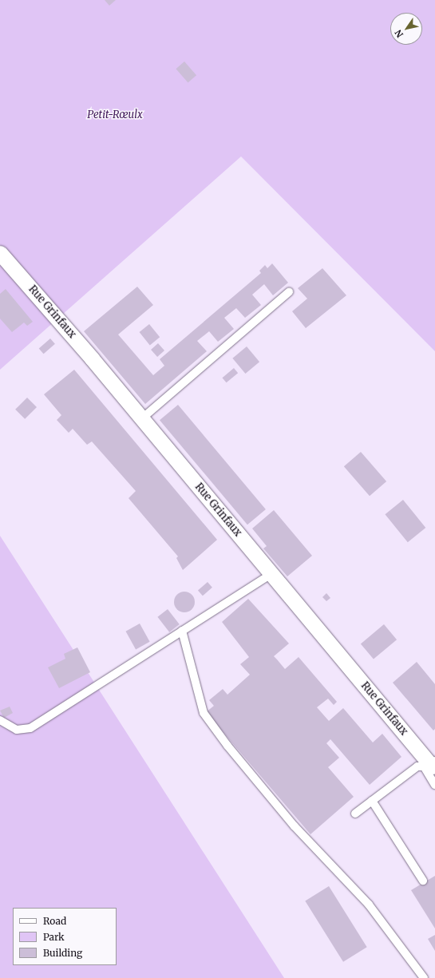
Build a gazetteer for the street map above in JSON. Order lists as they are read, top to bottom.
{
  "streets": {
    "street": ["Rue Grinfaux"]
  },
  "parks": ["Petit-Rœulx"],
  "legend": ["Road", "Park", "Building"],
  "north": "bottom left"
}
